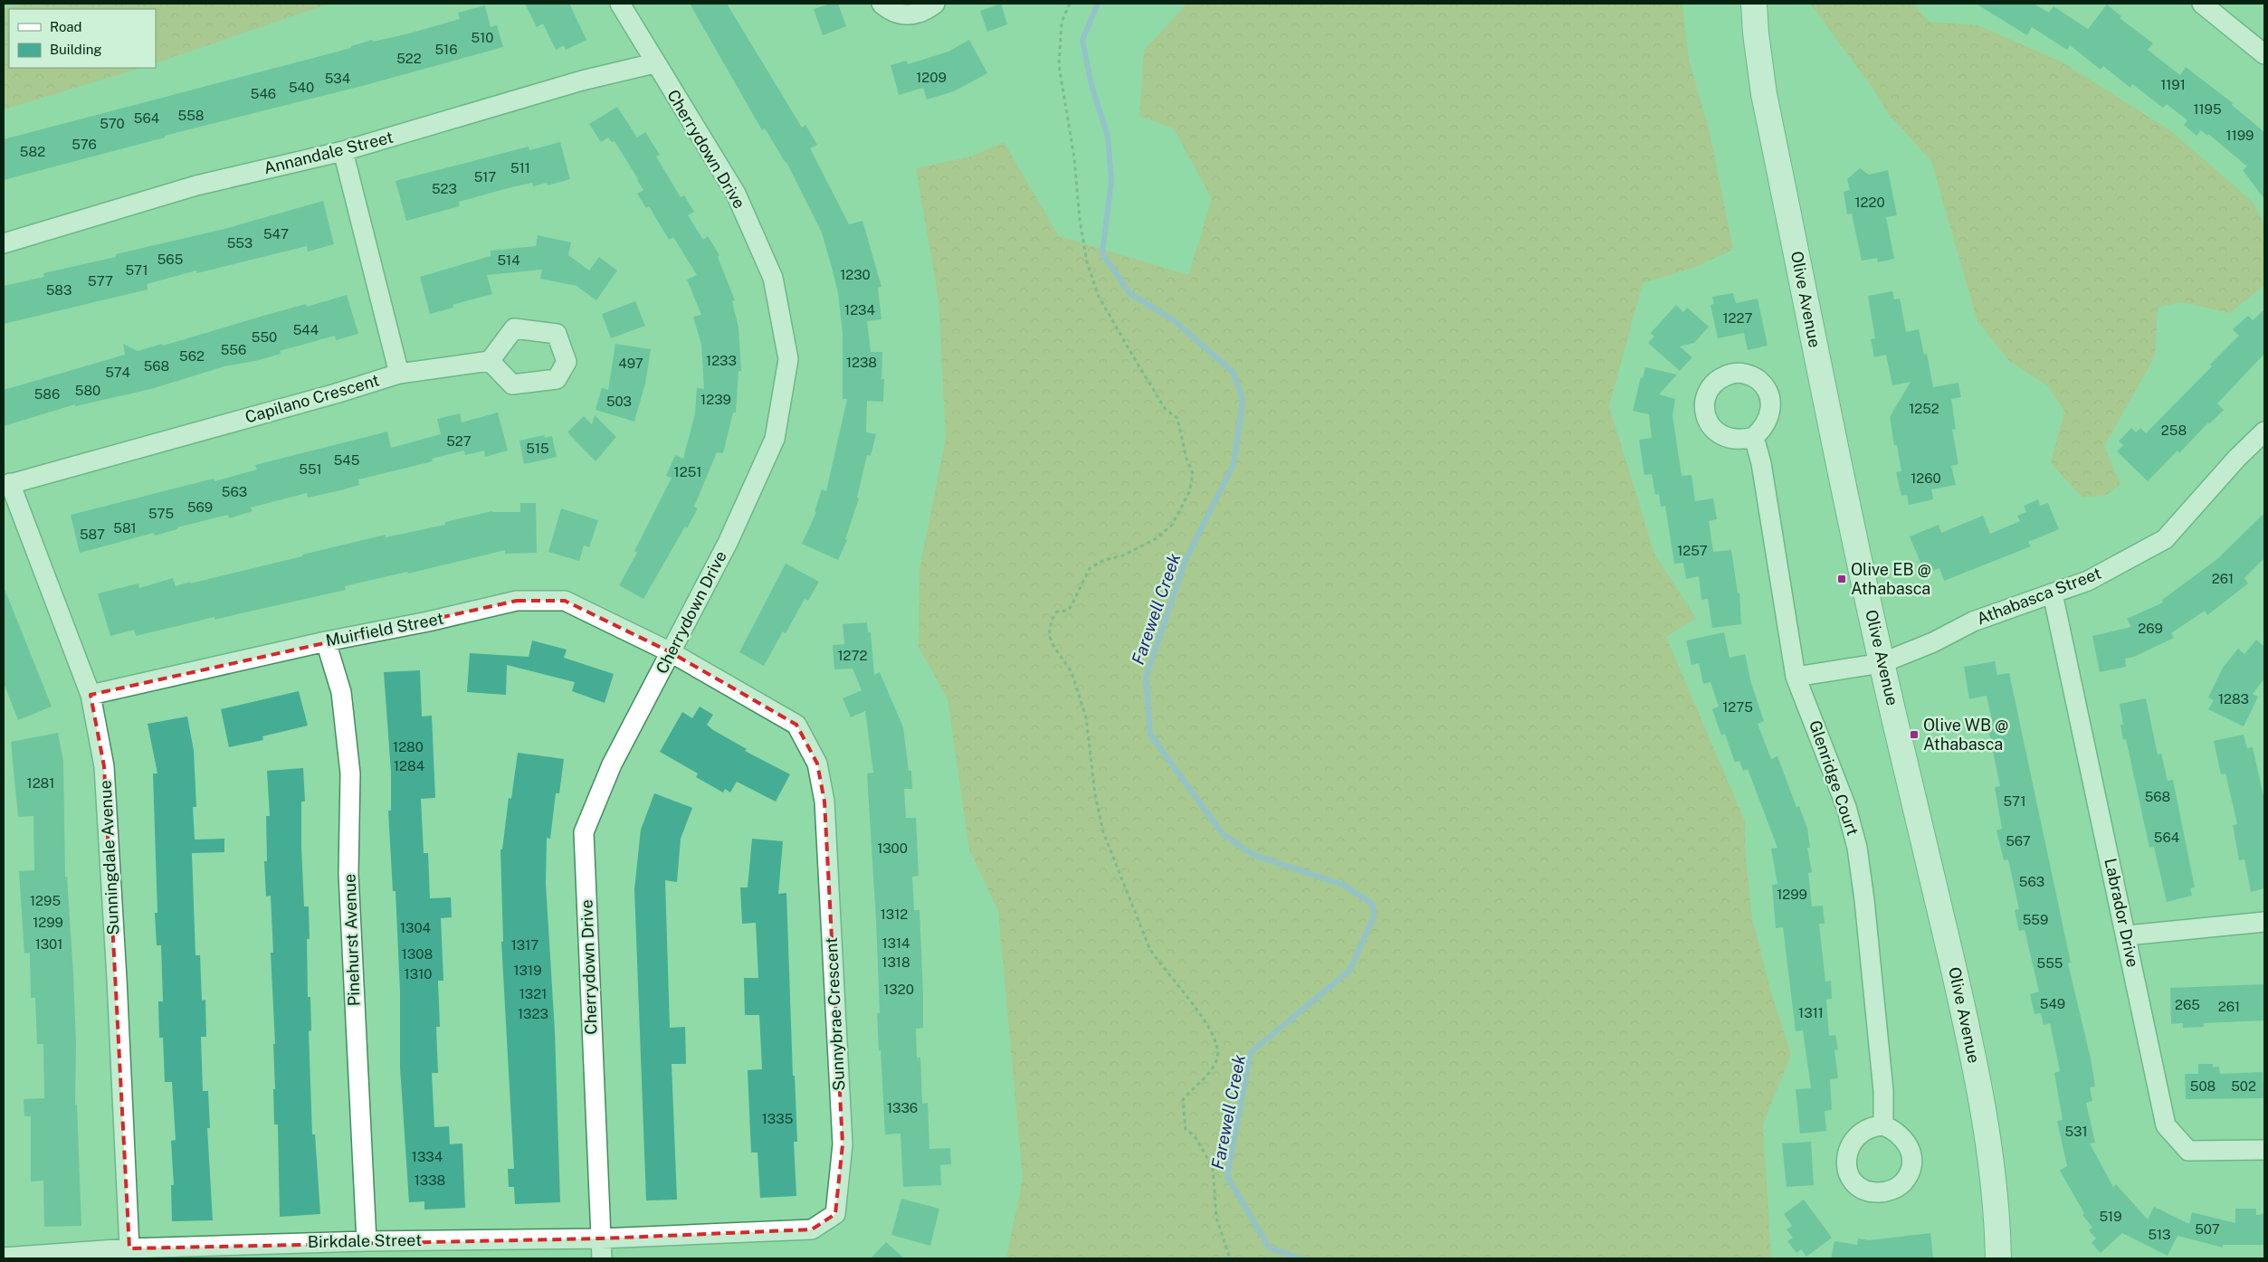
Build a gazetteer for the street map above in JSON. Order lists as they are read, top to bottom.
{
  "streets": {
    "main road": ["Olive Avenue"],
    "street": [
      "Cherrydown Drive",
      "Annandale Street",
      "Capilano Crescent",
      "Athabasca Street",
      "Muirfield Street",
      "Glenridge Court",
      "Sunningdale Avenue",
      "Labrador Drive",
      "Pinehurst Avenue",
      "Sunnybrae Crescent",
      "Birkdale Street"
    ]
  },
  "crossings": [
    ["Cherrydown Drive", "Annandale Street"],
    ["Cherrydown Drive", "Muirfield Street"],
    ["Cherrydown Drive", "Sunnybrae Crescent"],
    ["Cherrydown Drive", "Birkdale Street"],
    ["Annandale Street", "Capilano Crescent"],
    ["Olive Avenue", "Athabasca Street"],
    ["Capilano Crescent", "Sunningdale Avenue"],
    ["Athabasca Street", "Glenridge Court"],
    ["Athabasca Street", "Labrador Drive"],
    ["Muirfield Street", "Sunningdale Avenue"],
    ["Muirfield Street", "Pinehurst Avenue"],
    ["Muirfield Street", "Sunnybrae Crescent"],
    ["Sunningdale Avenue", "Birkdale Street"],
    ["Pinehurst Avenue", "Birkdale Street"],
    ["Sunnybrae Crescent", "Birkdale Street"]
  ],
  "water": ["Farewell Creek"],
  "places": {
    "transit": ["Olive EB @ Athabasca", "Olive WB @ Athabasca"]
  },
  "house_numbers": [
    "510",
    "516",
    "522",
    "1209",
    "534",
    "1191",
    "540",
    "546",
    "1195",
    "558",
    "564",
    "570",
    "1199",
    "576",
    "582",
    "511",
    "517",
    "523",
    "1220",
    "547",
    "553",
    "565",
    "514",
    "571",
    "1230",
    "577",
    "583",
    "1234",
    "1227",
    "544",
    "550",
    "556",
    "562",
    "1233",
    "1238",
    "497",
    "568",
    "574",
    "580",
    "586",
    "1239",
    "503",
    "1252",
    "258",
    "527",
    "515",
    "545",
    "551",
    "1251",
    "1260",
    "563",
    "569",
    "575",
    "581",
    "587",
    "1257",
    "261",
    "269",
    "1272",
    "1283",
    "1275",
    "1280",
    "1284",
    "1281",
    "568",
    "571",
    "564",
    "567",
    "1300",
    "563",
    "1299",
    "1295",
    "1312",
    "559",
    "1299",
    "1304",
    "1314",
    "1301",
    "1317",
    "1308",
    "1318",
    "555",
    "1319",
    "1310",
    "1320",
    "1321",
    "549",
    "265",
    "261",
    "1311",
    "1323",
    "508",
    "502",
    "1336",
    "1335",
    "531",
    "1334",
    "1338",
    "519",
    "507",
    "513"
  ],
  "legend": ["Road", "Building"]
}
